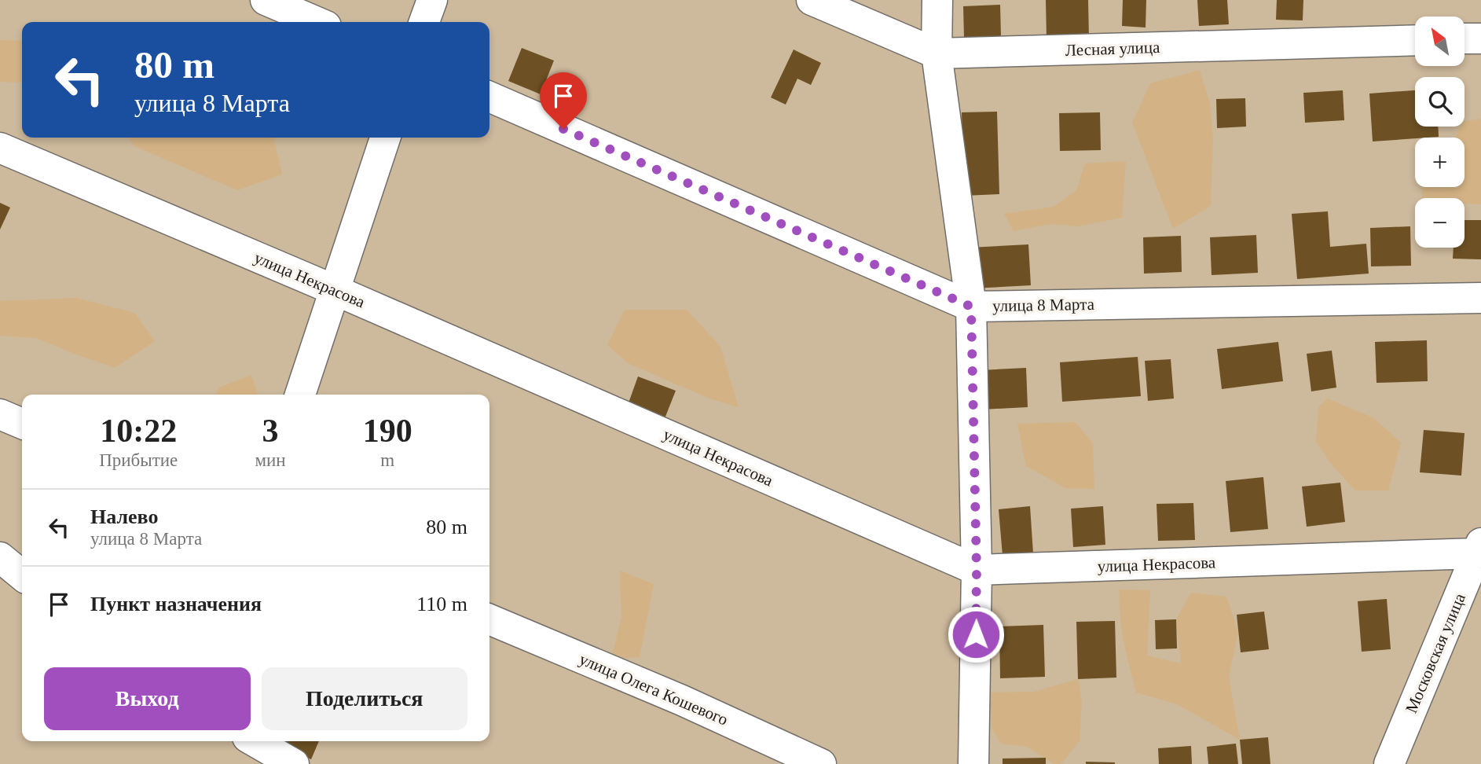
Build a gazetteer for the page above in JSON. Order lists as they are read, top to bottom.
{
  "streets": {
    "street": [
      "Лесная улица",
      "улица Некрасова",
      "улица 8 Марта",
      "Московская улица",
      "улица Олега Кошевого"
    ]
  },
  "crossings": [
    ["улица Некрасова", "Московская улица"]
  ],
  "north": "top left",
  "page": {
    "map_buttons": ["+", "−"],
    "turn": ["80 m", "улица 8 Марта"],
    "eta": [
      "10:22",
      "Прибытие",
      "3",
      "мин",
      "190",
      "m"
    ],
    "list": [
      {
        "name": "Налево",
        "note": "улица 8 Марта",
        "value": "80 m"
      },
      {
        "name": "Пункт назначения",
        "value": "110 m"
      }
    ],
    "buttons": ["Выход", "Поделиться"]
  }
}
